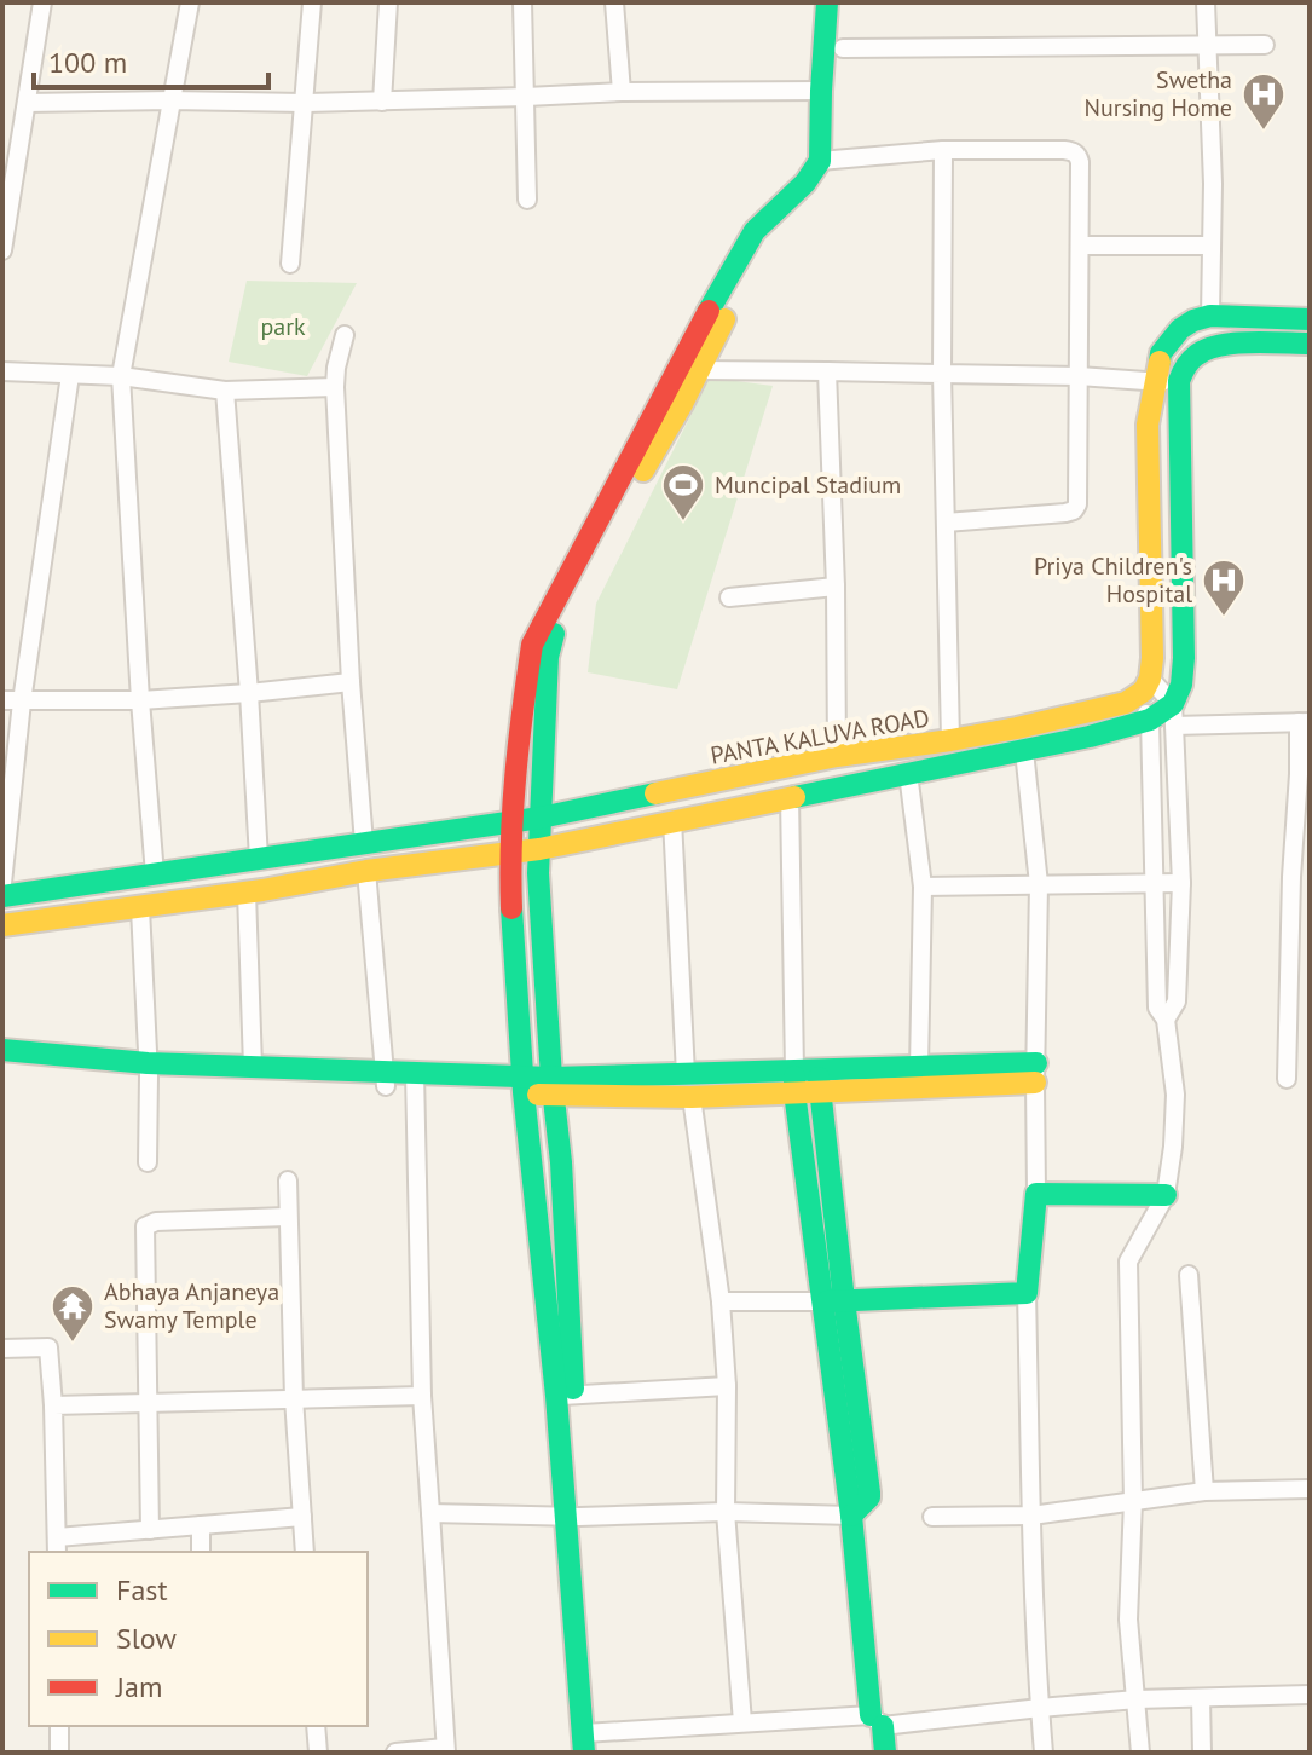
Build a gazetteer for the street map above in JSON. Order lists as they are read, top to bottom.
{
  "streets": {
    "street": ["PANTA KALUVA ROAD"]
  },
  "parks": ["park"],
  "places": {
    "hospital": ["Swetha Nursing Home", "Priya Children's Hospital"],
    "sports": ["Muncipal Stadium"],
    "temple": ["Abhaya Anjaneya Swamy Temple"]
  },
  "legend": ["Fast", "Slow", "Jam"],
  "scale_bar": "100 m"
}
